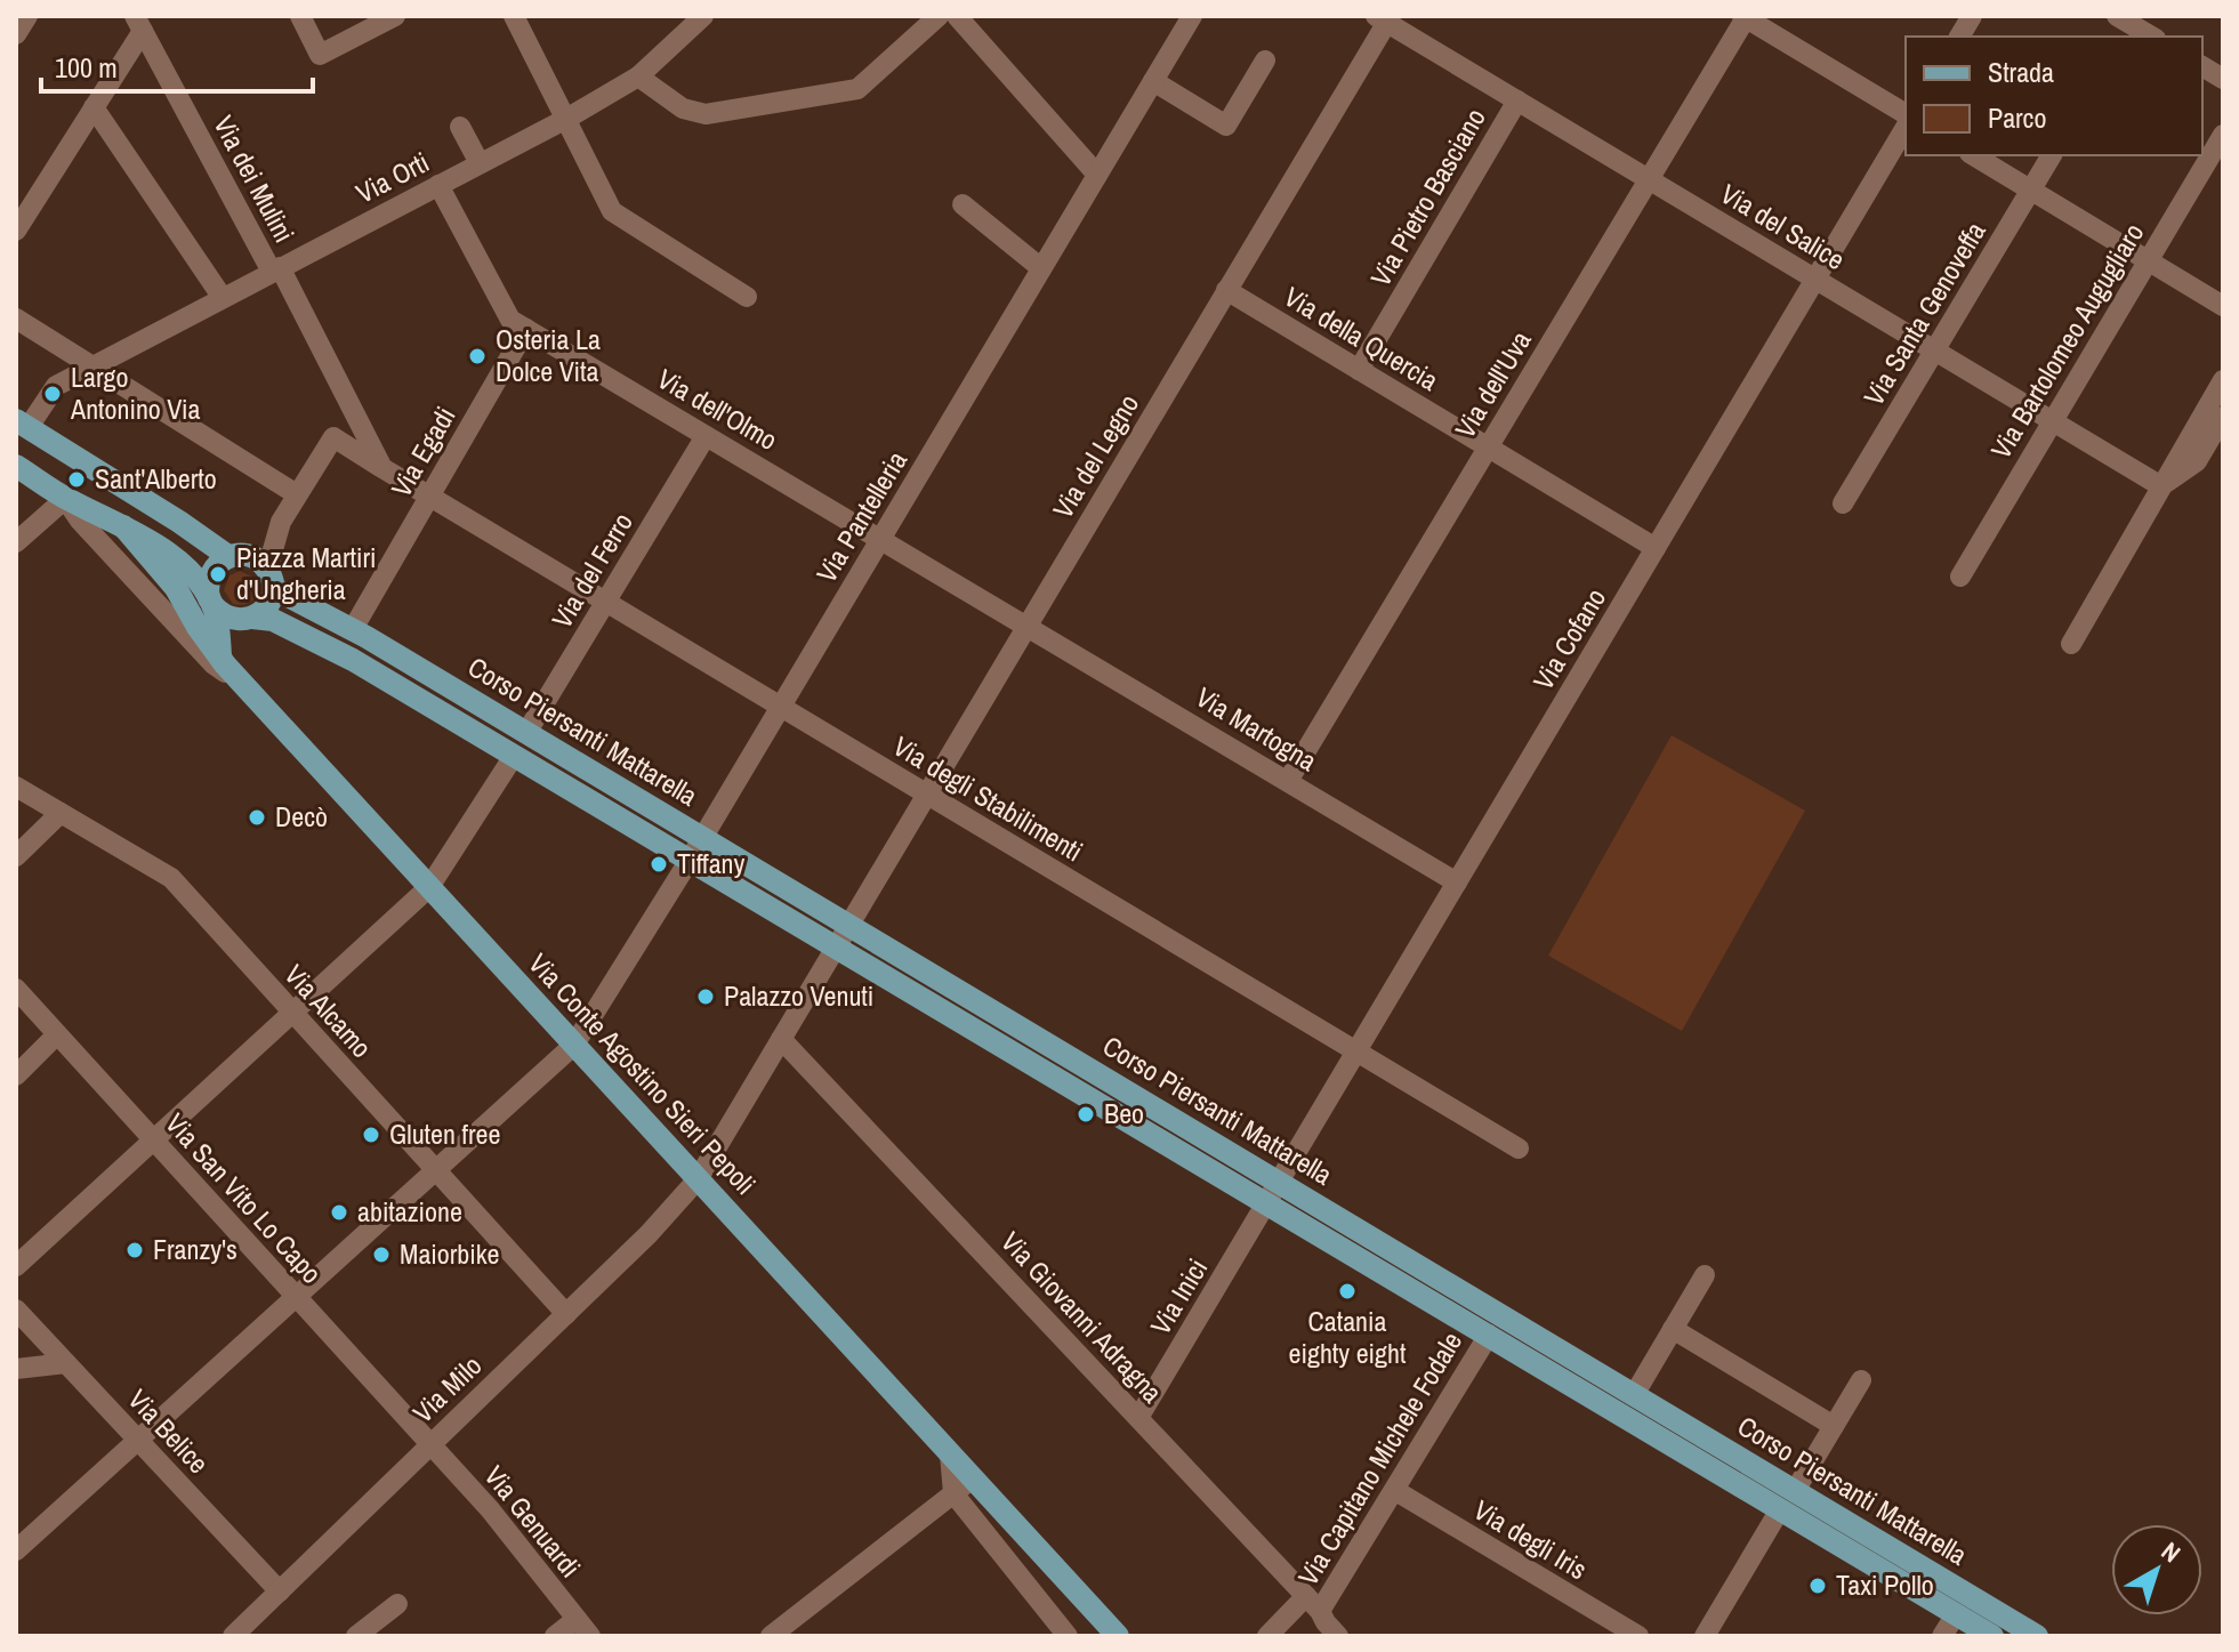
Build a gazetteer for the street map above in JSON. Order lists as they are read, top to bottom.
{
  "streets": {
    "main road": ["Corso Piersanti Mattarella", "Via Conte Agostino Sieri Pepoli"],
    "street": [
      "Via Orti",
      "Via dei Mulini",
      "Via Pietro Basciano",
      "Via del Salice",
      "Via Santa Genoveffa",
      "Via della Quercia",
      "Via Bartolomeo Augugliaro",
      "Via dell'Uva",
      "Via dell'Olmo",
      "Via Egadi",
      "Via del Legno",
      "Via Pantelleria",
      "Via del Ferro",
      "Via Cofano",
      "Via Martogna",
      "Via degli Stabilimenti",
      "Via Alcamo",
      "Via San Vito Lo Capo",
      "Via Inici",
      "Via Giovanni Adragna",
      "Via Milo",
      "Via Belice",
      "Via Capitano Michele Fodale",
      "Via Genuardi",
      "Via degli Iris"
    ]
  },
  "crossings": [
    ["Via Orti", "Via dei Mulini"],
    ["Via Orti", "Via dell'Olmo"],
    ["Via dei Mulini", "Via degli Stabilimenti"],
    ["Via Pietro Basciano", "Via del Salice"],
    ["Via Pietro Basciano", "Via della Quercia"],
    ["Via del Salice", "Via Santa Genoveffa"],
    ["Via del Salice", "Via Bartolomeo Augugliaro"],
    ["Via del Salice", "Via dell'Uva"],
    ["Via del Salice", "Via del Legno"],
    ["Via del Salice", "Via Cofano"],
    ["Via della Quercia", "Via dell'Uva"],
    ["Via della Quercia", "Via del Legno"],
    ["Via della Quercia", "Via Cofano"],
    ["Via dell'Uva", "Via Martogna"],
    ["Via dell'Olmo", "Via Egadi"],
    ["Via dell'Olmo", "Via del Legno"],
    ["Via dell'Olmo", "Via Pantelleria"],
    ["Via dell'Olmo", "Via del Ferro"],
    ["Via dell'Olmo", "Via Martogna"],
    ["Via Egadi", "Corso Piersanti Mattarella"],
    ["Via Egadi", "Via degli Stabilimenti"],
    ["Via del Legno", "Via Martogna"],
    ["Via del Legno", "Corso Piersanti Mattarella"],
    ["Via del Legno", "Via degli Stabilimenti"],
    ["Via del Legno", "Via Giovanni Adragna"],
    ["Via del Legno", "Via Milo"],
    ["Via Pantelleria", "Corso Piersanti Mattarella"],
    ["Via Pantelleria", "Via degli Stabilimenti"],
    ["Via Pantelleria", "Via Alcamo"],
    ["Via Pantelleria", "Via Conte Agostino Sieri Pepoli"],
    ["Via Pantelleria", "Via San Vito Lo Capo"],
    ["Via Pantelleria", "Via Belice"],
    ["Via del Ferro", "Corso Piersanti Mattarella"],
    ["Via del Ferro", "Via degli Stabilimenti"],
    ["Via Cofano", "Via Martogna"],
    ["Via Cofano", "Corso Piersanti Mattarella"],
    ["Via Cofano", "Via degli Stabilimenti"],
    ["Via Cofano", "Via Inici"],
    ["Corso Piersanti Mattarella", "Via Inici"],
    ["Corso Piersanti Mattarella", "Via Capitano Michele Fodale"],
    ["Via Alcamo", "Via Milo"],
    ["Via Conte Agostino Sieri Pepoli", "Via Milo"],
    ["Via San Vito Lo Capo", "Via Milo"],
    ["Via San Vito Lo Capo", "Via Genuardi"],
    ["Via Inici", "Via Giovanni Adragna"],
    ["Via Giovanni Adragna", "Via Milo"],
    ["Via Giovanni Adragna", "Via Capitano Michele Fodale"],
    ["Via Milo", "Via Belice"],
    ["Via Milo", "Via Genuardi"],
    ["Via Capitano Michele Fodale", "Via degli Iris"]
  ],
  "places": [
    "Osteria La Dolce Vita",
    "Largo Antonino Via",
    "Sant'Alberto",
    "Piazza Martiri d'Ungheria",
    "Decò",
    "Tiffany",
    "Palazzo Venuti",
    "Beo",
    "Gluten free",
    "abitazione",
    "Franzy's",
    "Maiorbike",
    "Catania eighty eight",
    "Taxi Pollo"
  ],
  "legend": ["Strada", "Parco"],
  "scale_bar": "100 m",
  "north": "top right"
}
